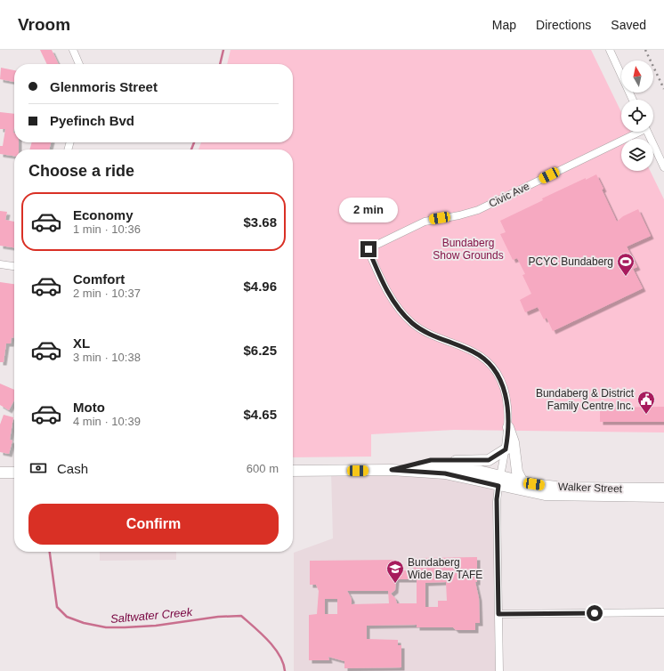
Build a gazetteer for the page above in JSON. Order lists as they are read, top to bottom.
{
  "streets": {
    "main road": ["Walker Street"],
    "street": ["Civic Ave"]
  },
  "water": ["Saltwater Creek"],
  "parks": ["Bundaberg Show Grounds"],
  "places": {
    "sports": ["PCYC Bundaberg"],
    "public building": ["Bundaberg & District Family Centre Inc."],
    "school or university": ["Bundaberg Wide Bay TAFE"]
  },
  "north": "top",
  "page": {
    "header": "Vroom",
    "nav": ["Map", "Directions", "Saved"],
    "banner": ["Glenmoris Street", "Pyefinch Bvd"],
    "heading": "Choose a ride",
    "list": [
      {
        "name": "Economy",
        "note": "1 min · 10:36",
        "value": "$3.68"
      },
      {
        "name": "Comfort",
        "note": "2 min · 10:37",
        "value": "$4.96"
      },
      {
        "name": "XL",
        "note": "3 min · 10:38",
        "value": "$6.25"
      },
      {
        "name": "Moto",
        "note": "4 min · 10:39",
        "value": "$4.65"
      }
    ],
    "bubble": "2 min",
    "pay": ["Cash", "600 m"],
    "buttons": "Confirm"
  }
}
